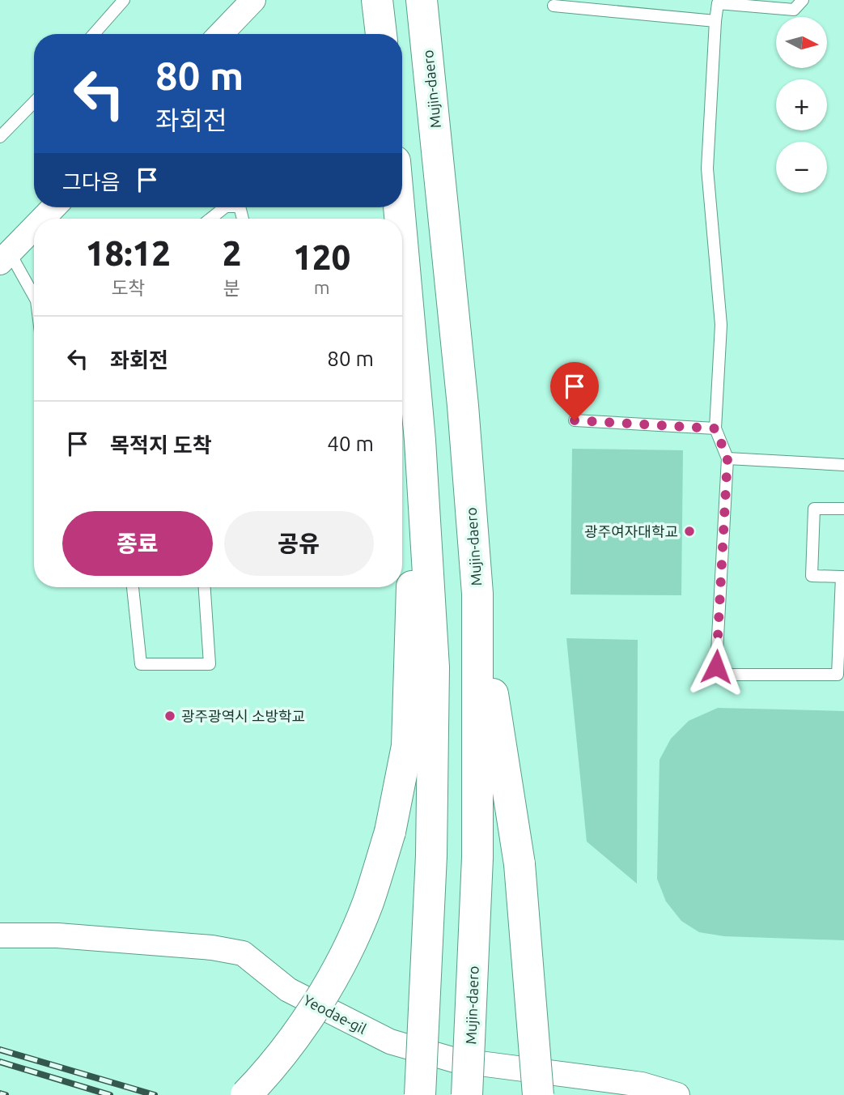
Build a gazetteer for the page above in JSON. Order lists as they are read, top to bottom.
{
  "streets": {
    "highway": ["Mujin-daero"],
    "street": ["Yeodae-gil"]
  },
  "places": ["광주여자대학교", "광주광역시 소방학교"],
  "north": "right",
  "page": {
    "map_buttons": ["+", "−"],
    "turn": ["80 m", "좌회전"],
    "then": "그다음",
    "eta": [
      "18:12",
      "도착",
      "2",
      "분",
      "120",
      "m"
    ],
    "list": [
      {
        "name": "좌회전",
        "value": "80 m"
      },
      {
        "name": "목적지 도착",
        "value": "40 m"
      }
    ],
    "buttons": ["종료", "공유"]
  }
}
